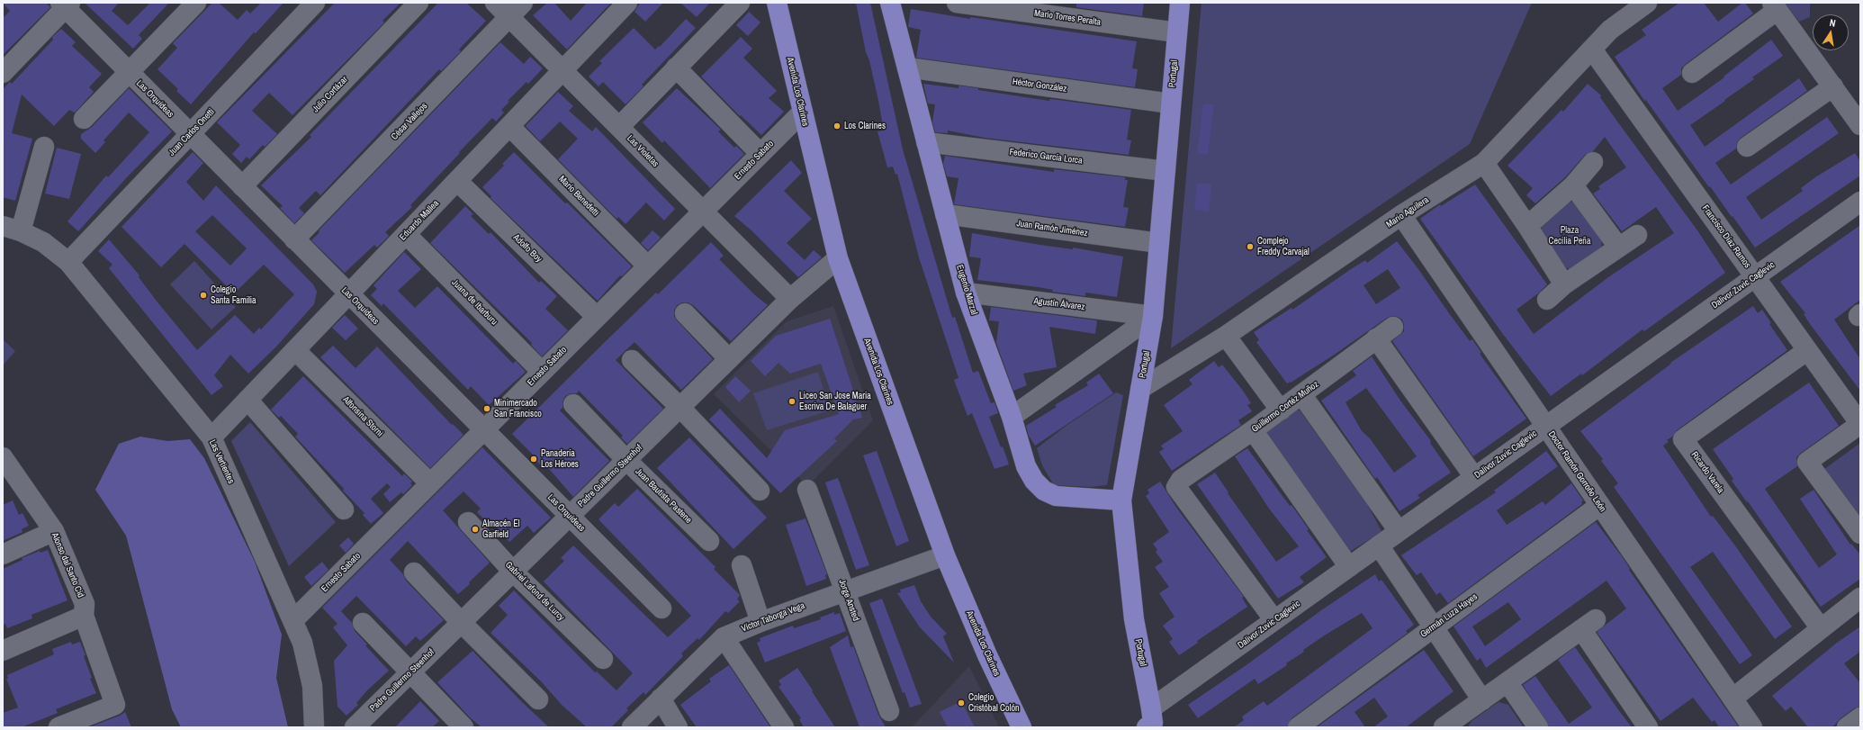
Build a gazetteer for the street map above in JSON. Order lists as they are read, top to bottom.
{
  "streets": {
    "main road": ["Portugal", "Avenida Los Clarines", "Eugenio Marzal"],
    "street": [
      "Mario Torres Peralta",
      "Héctor González",
      "Julio Cortázar",
      "Las Orquídeas",
      "César Vallejos",
      "Juan Carlos Onetti",
      "Las Violetas",
      "Federico García Lorca",
      "Ernesto Sabato",
      "Mario Benedetti",
      "Mario Aguilera",
      "Eduardo Mallea",
      "Juan Ramón Jiménez",
      "Francisco Díaz Ramos",
      "Adolfo Boy",
      "Dalivor Zuvic Caglevic",
      "Juana de Ibarburu",
      "Agustín Álvarez",
      "Guillermo Cortéz Muñoz",
      "Alfonsina Storni",
      "Las Vertientes",
      "Doctor Ramón Gorroño León",
      "Ricardo Varela",
      "Padre Guillermo Steenhof",
      "Juan Bautista Pastene",
      "Alonso dal Santo Cid",
      "Gabriel Lafond de Lurcy",
      "Jorge Ansted",
      "Germán Luza Hayes",
      "Víctor Taborga Vega"
    ]
  },
  "crossings": [
    ["Mario Torres Peralta", "Portugal"],
    ["Portugal", "Héctor González"],
    ["Portugal", "Federico García Lorca"],
    ["Portugal", "Mario Aguilera"],
    ["Portugal", "Juan Ramón Jiménez"],
    ["Portugal", "Dalivor Zuvic Caglevic"],
    ["Portugal", "Eugenio Marzal"],
    ["Portugal", "Agustín Álvarez"],
    ["Héctor González", "Eugenio Marzal"],
    ["Avenida Los Clarines", "Ernesto Sabato"],
    ["Avenida Los Clarines", "Padre Guillermo Steenhof"],
    ["Avenida Los Clarines", "Víctor Taborga Vega"],
    ["Julio Cortázar", "Las Orquídeas"],
    ["Las Orquídeas", "César Vallejos"],
    ["Las Orquídeas", "Juan Carlos Onetti"],
    ["Las Orquídeas", "Ernesto Sabato"],
    ["Las Orquídeas", "Eduardo Mallea"],
    ["Las Orquídeas", "Padre Guillermo Steenhof"],
    ["César Vallejos", "Las Violetas"],
    ["Juan Carlos Onetti", "Las Vertientes"],
    ["Las Violetas", "Ernesto Sabato"],
    ["Las Violetas", "Eduardo Mallea"],
    ["Las Violetas", "Padre Guillermo Steenhof"],
    ["Federico García Lorca", "Eugenio Marzal"],
    ["Ernesto Sabato", "Mario Benedetti"],
    ["Ernesto Sabato", "Adolfo Boy"],
    ["Ernesto Sabato", "Juana de Ibarburu"],
    ["Ernesto Sabato", "Alfonsina Storni"],
    ["Ernesto Sabato", "Las Vertientes"],
    ["Mario Benedetti", "Eduardo Mallea"],
    ["Mario Aguilera", "Francisco Díaz Ramos"],
    ["Mario Aguilera", "Doctor Ramón Gorroño León"],
    ["Eduardo Mallea", "Adolfo Boy"],
    ["Eduardo Mallea", "Juana de Ibarburu"],
    ["Eduardo Mallea", "Alfonsina Storni"],
    ["Eduardo Mallea", "Las Vertientes"],
    ["Juan Ramón Jiménez", "Eugenio Marzal"],
    ["Francisco Díaz Ramos", "Dalivor Zuvic Caglevic"],
    ["Francisco Díaz Ramos", "Ricardo Varela"],
    ["Dalivor Zuvic Caglevic", "Guillermo Cortéz Muñoz"],
    ["Dalivor Zuvic Caglevic", "Doctor Ramón Gorroño León"],
    ["Eugenio Marzal", "Agustín Álvarez"],
    ["Doctor Ramón Gorroño León", "Germán Luza Hayes"],
    ["Padre Guillermo Steenhof", "Juan Bautista Pastene"],
    ["Padre Guillermo Steenhof", "Gabriel Lafond de Lurcy"],
    ["Jorge Ansted", "Víctor Taborga Vega"]
  ],
  "parks": ["Plaza Cecilia Peña"],
  "places": [
    "Los Clarines",
    "Complejo Freddy Carvajal",
    "Colegio Santa Familia",
    "Liceo San Jose Maria Escriva De Balaguer",
    "Minimercado San Francisco",
    "Panadería Los Héroes",
    "Almacén El Garfield",
    "Colegio Cristóbal Colón"
  ],
  "north": "top"
}
